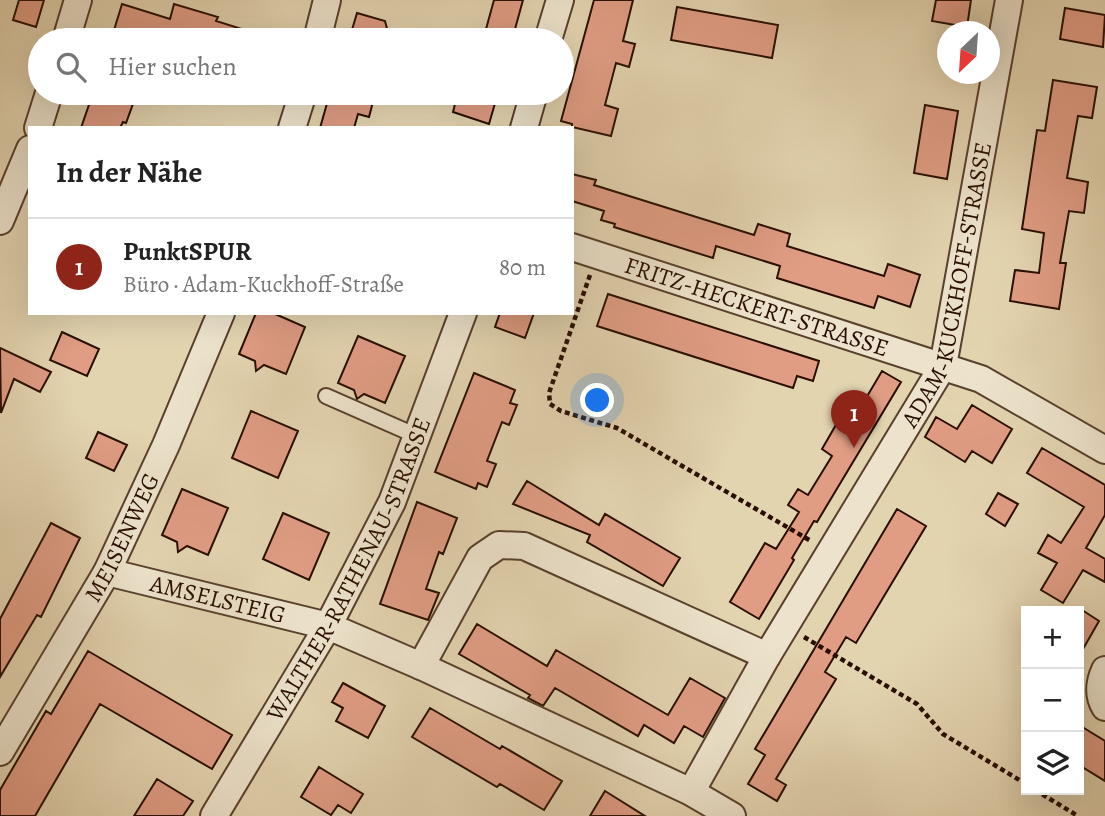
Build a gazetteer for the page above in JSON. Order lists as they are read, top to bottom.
{
  "streets": {
    "street": [
      "ADAM-KUCKHOFF-STRASSE",
      "FRITZ-HECKERT-STRASSE",
      "MEISENWEG",
      "WALTHER-RATHENAU-STRASSE",
      "AMSELSTEIG"
    ]
  },
  "crossings": [
    ["ADAM-KUCKHOFF-STRASSE", "FRITZ-HECKERT-STRASSE"],
    ["ADAM-KUCKHOFF-STRASSE", "AMSELSTEIG"],
    ["MEISENWEG", "AMSELSTEIG"],
    ["WALTHER-RATHENAU-STRASSE", "AMSELSTEIG"]
  ],
  "north": "bottom left",
  "page": {
    "search": "Hier suchen",
    "heading": "In der Nähe",
    "list": [
      {
        "mark": "1",
        "name": "PunktSPUR",
        "note": "Büro · Adam-Kuckhoff-Straße",
        "value": "80 m"
      }
    ],
    "pins": "1",
    "map_buttons": ["+", "−"]
  }
}
